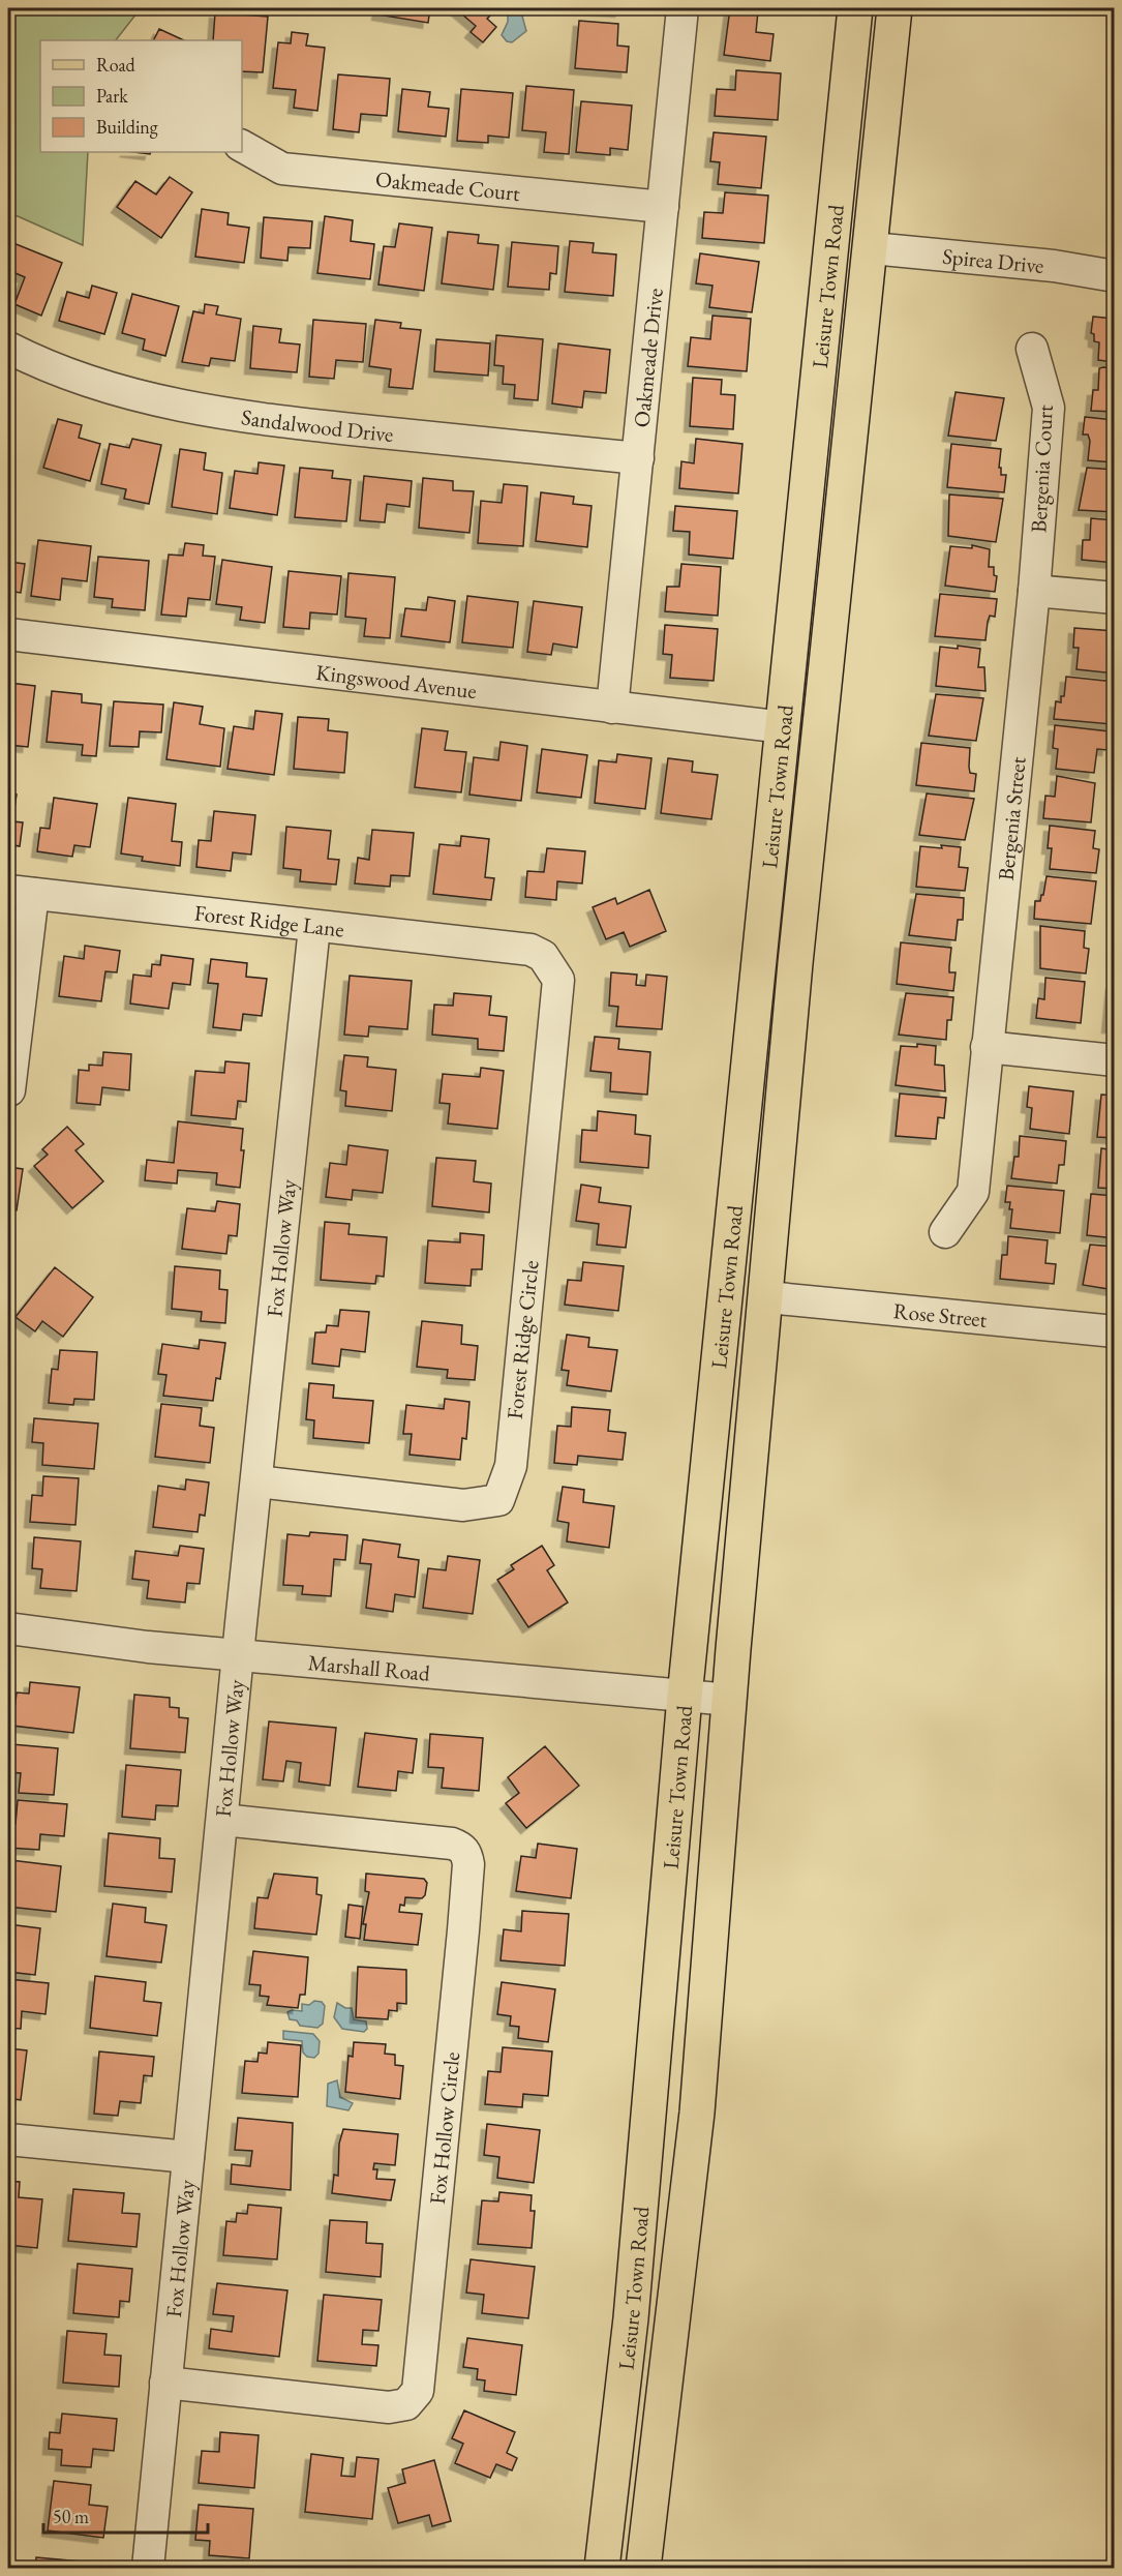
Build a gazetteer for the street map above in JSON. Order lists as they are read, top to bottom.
{
  "streets": {
    "main road": ["Leisure Town Road"],
    "street": [
      "Oakmeade Court",
      "Spirea Drive",
      "Oakmeade Drive",
      "Sandalwood Drive",
      "Bergenia Court",
      "Kingswood Avenue",
      "Bergenia Street",
      "Forest Ridge Lane",
      "Fox Hollow Way",
      "Rose Street",
      "Forest Ridge Circle",
      "Marshall Road",
      "Fox Hollow Circle"
    ]
  },
  "crossings": [
    ["Oakmeade Court", "Oakmeade Drive"],
    ["Spirea Drive", "Leisure Town Road"],
    ["Leisure Town Road", "Kingswood Avenue"],
    ["Leisure Town Road", "Rose Street"],
    ["Leisure Town Road", "Marshall Road"],
    ["Oakmeade Drive", "Sandalwood Drive"],
    ["Oakmeade Drive", "Kingswood Avenue"],
    ["Bergenia Court", "Bergenia Street"],
    ["Forest Ridge Lane", "Fox Hollow Way"],
    ["Forest Ridge Lane", "Forest Ridge Circle"],
    ["Fox Hollow Way", "Forest Ridge Circle"],
    ["Fox Hollow Way", "Marshall Road"],
    ["Fox Hollow Way", "Fox Hollow Circle"]
  ],
  "legend": ["Road", "Park", "Building"],
  "scale_bar": "50 m"
}
